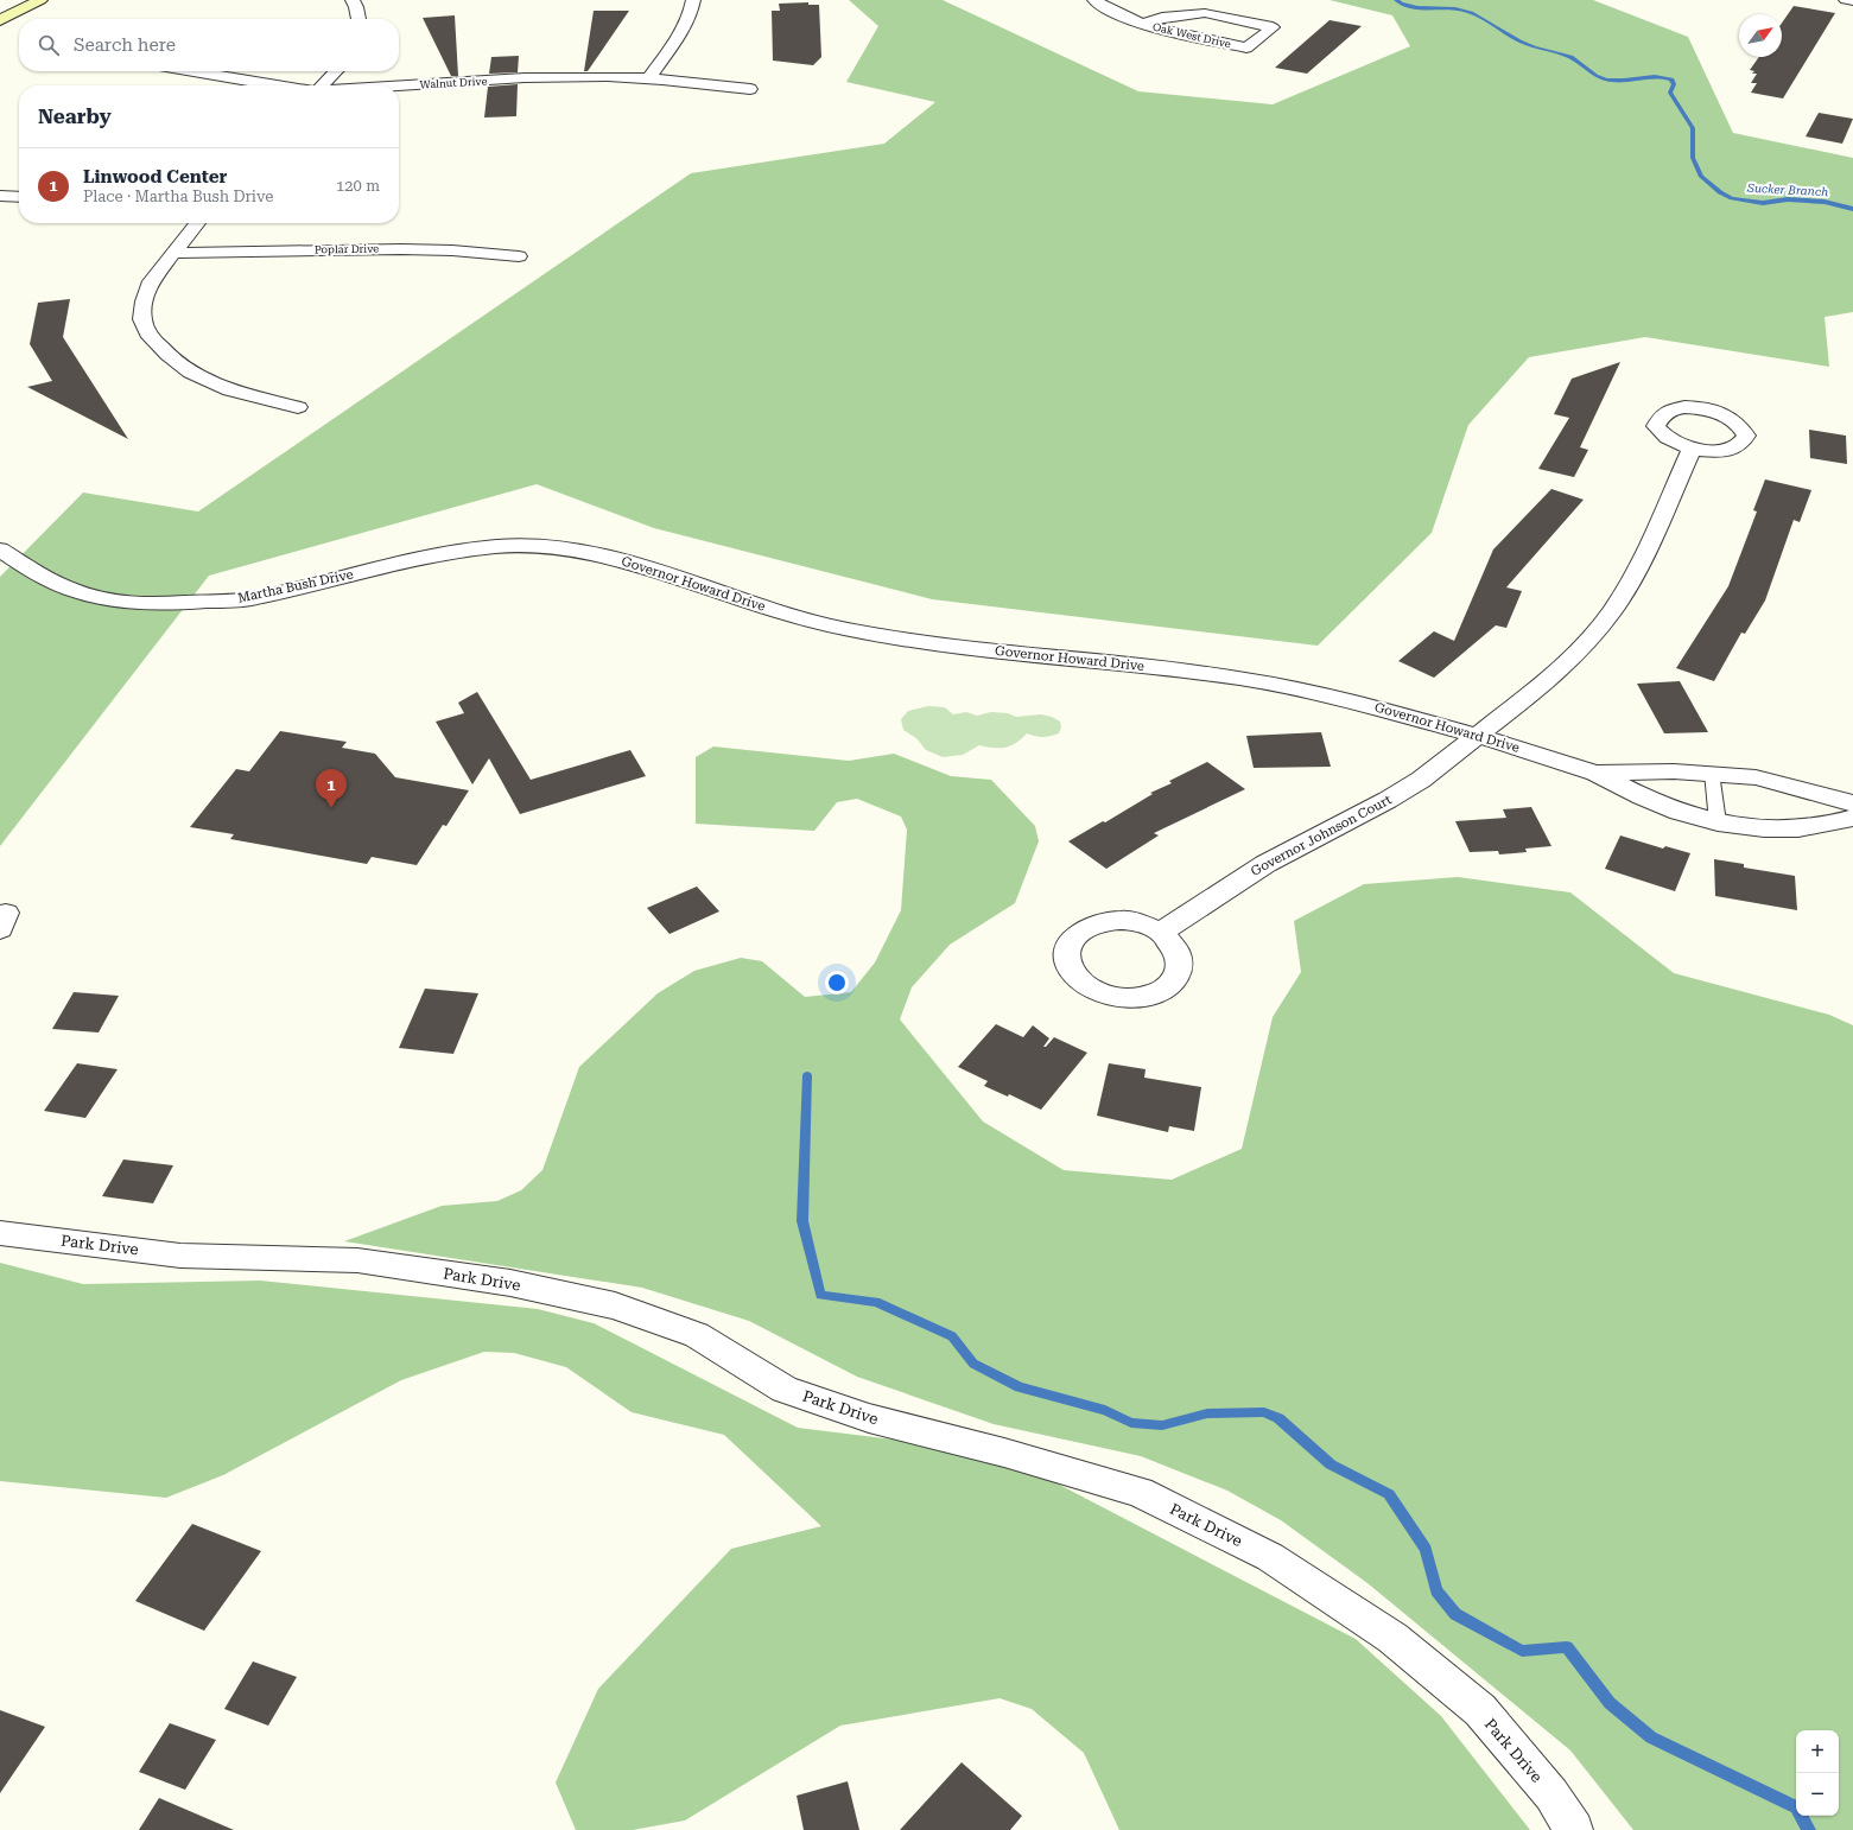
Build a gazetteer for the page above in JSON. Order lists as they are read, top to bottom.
{
  "streets": {
    "street": [
      "Oak West Drive",
      "Walnut Drive",
      "Poplar Drive",
      "Governor Howard Drive",
      "Martha Bush Drive",
      "Governor Johnson Court",
      "Park Drive"
    ]
  },
  "crossings": [
    ["Governor Howard Drive", "Martha Bush Drive"],
    ["Governor Howard Drive", "Governor Johnson Court"]
  ],
  "water": ["Sucker Branch"],
  "north": "top right",
  "page": {
    "search": "Search here",
    "heading": "Nearby",
    "list": [
      {
        "mark": "1",
        "name": "Linwood Center",
        "note": "Place · Martha Bush Drive",
        "value": "120 m"
      }
    ],
    "pins": "1",
    "map_buttons": ["+", "−"]
  }
}
